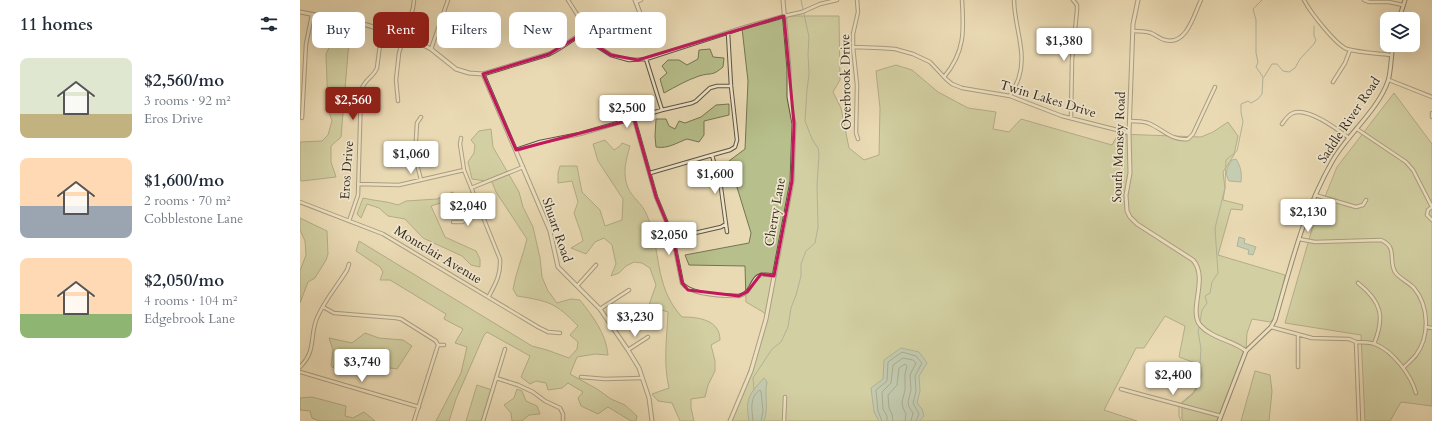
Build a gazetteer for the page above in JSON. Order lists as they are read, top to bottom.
{
  "streets": {
    "street": [
      "Overbrook Drive",
      "Twin Lakes Drive",
      "Saddle River Road",
      "South Monsey Road",
      "Eros Drive",
      "Cherry Lane",
      "Shuart Road",
      "Montclair Avenue"
    ]
  },
  "crossings": [
    ["Overbrook Drive", "Twin Lakes Drive"],
    ["Twin Lakes Drive", "South Monsey Road"],
    ["Saddle River Road", "South Monsey Road"],
    ["Eros Drive", "Montclair Avenue"]
  ],
  "page": {
    "heading": "11 homes",
    "chip": [
      "Buy",
      "Rent",
      "Filters",
      "New",
      "Apartment"
    ],
    "price": [
      "$1,380",
      "$2,560",
      "$2,500",
      "$1,060",
      "$1,600",
      "$2,040",
      "$2,130",
      "$2,050",
      "$3,230",
      "$3,740",
      "$2,400"
    ],
    "list": [
      {
        "name": "$2,560/mo",
        "note": "3 rooms · 92 m² · Eros Drive"
      },
      {
        "name": "$1,600/mo",
        "note": "2 rooms · 70 m² · Cobblestone Lane"
      },
      {
        "name": "$2,050/mo",
        "note": "4 rooms · 104 m² · Edgebrook Lane"
      }
    ]
  }
}
